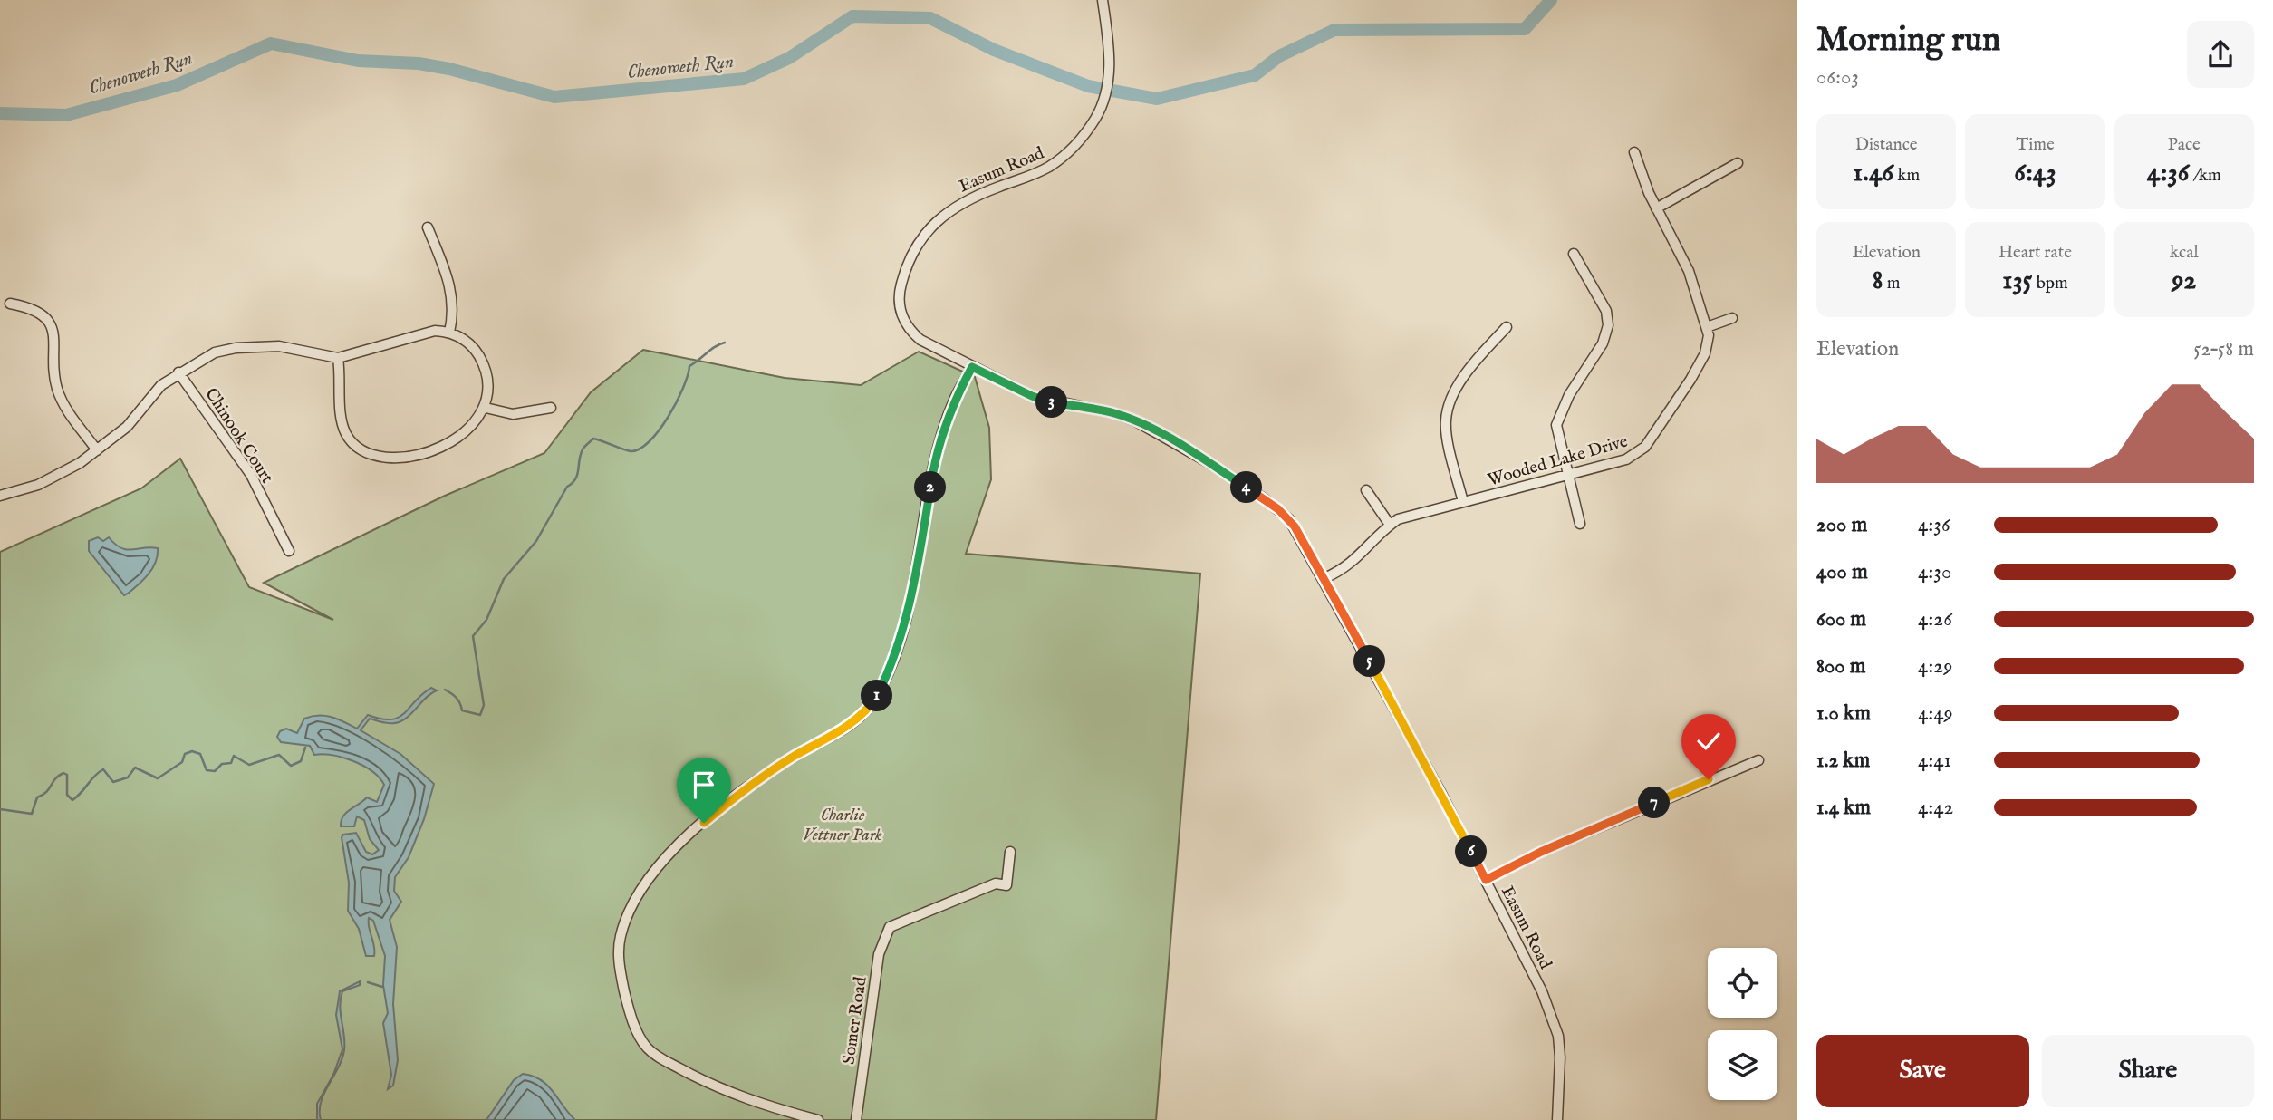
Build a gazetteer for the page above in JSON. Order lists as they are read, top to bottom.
{
  "streets": {
    "street": [
      "Easum Road",
      "Chinook Court",
      "Wooded Lake Drive",
      "Somer Road"
    ]
  },
  "crossings": [
    ["Easum Road", "Wooded Lake Drive"]
  ],
  "water": ["Chenoweth Run"],
  "parks": ["Charlie Vettner Park"],
  "page": {
    "heading": ["Morning run", "06:03"],
    "stats": [
      ["Distance", "1.46 km"],
      ["Time", "6:43"],
      ["Pace", "4:36 /km"],
      ["Elevation", "8 m"],
      ["Heart rate", "135 bpm"],
      ["kcal", "92"]
    ],
    "chart": ["Elevation", "52–58 m"],
    "pins": [
      "3",
      "2",
      "4",
      "5",
      "1",
      "7",
      "6"
    ],
    "list": [
      {
        "name": "200 m",
        "note": "4:36"
      },
      {
        "name": "400 m",
        "note": "4:30"
      },
      {
        "name": "600 m",
        "note": "4:26"
      },
      {
        "name": "800 m",
        "note": "4:29"
      },
      {
        "name": "1.0 km",
        "note": "4:49"
      },
      {
        "name": "1.2 km",
        "note": "4:41"
      },
      {
        "name": "1.4 km",
        "note": "4:42"
      }
    ],
    "buttons": ["Save", "Share"]
  }
}
